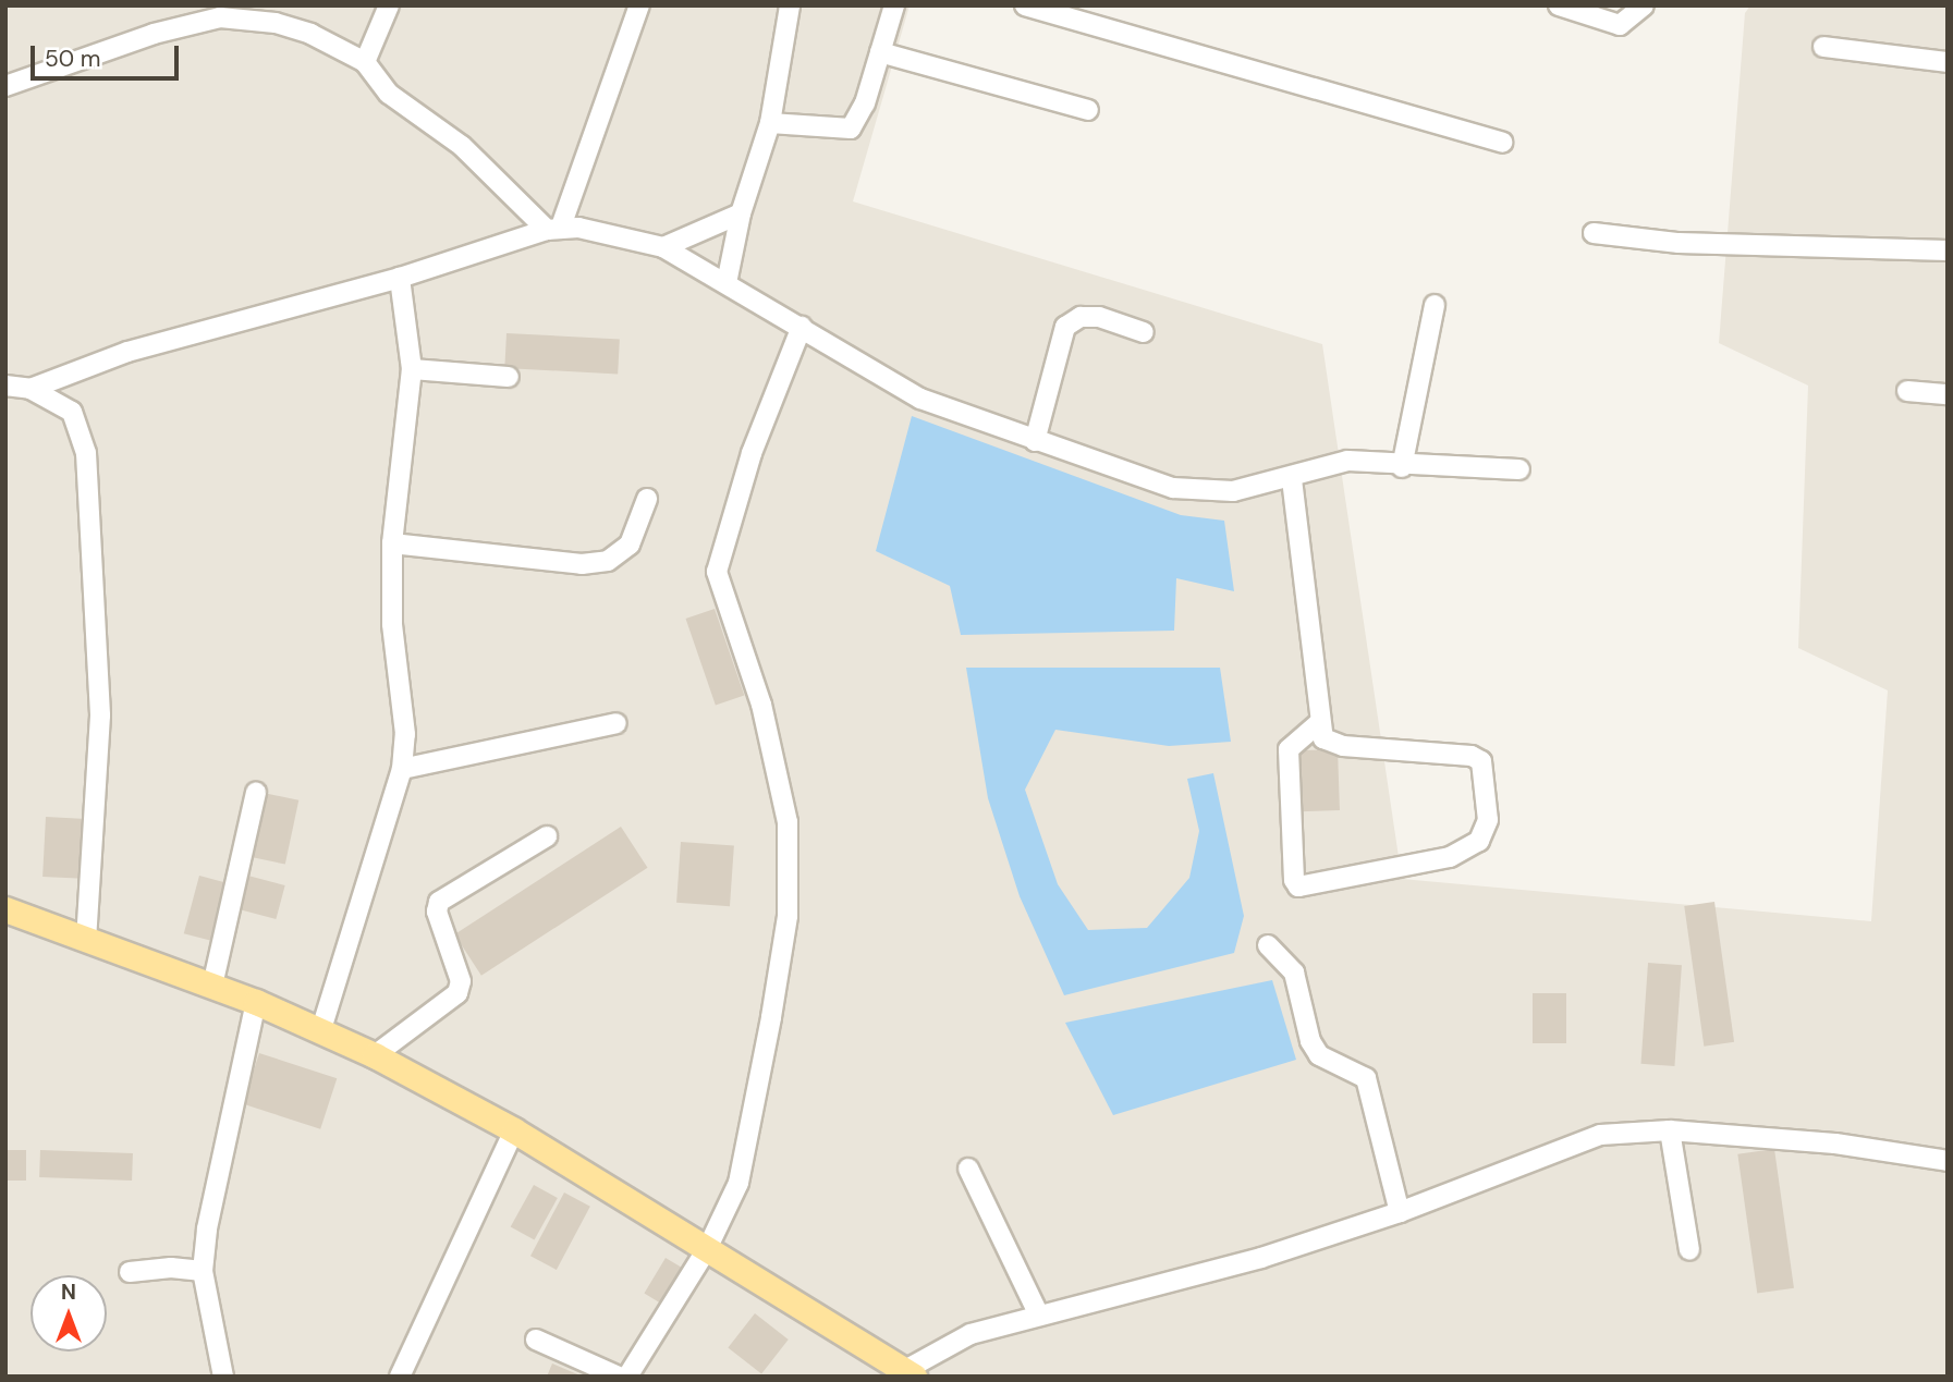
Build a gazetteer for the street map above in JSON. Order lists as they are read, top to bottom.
{
  "scale_bar": "50 m",
  "north": "top"
}
